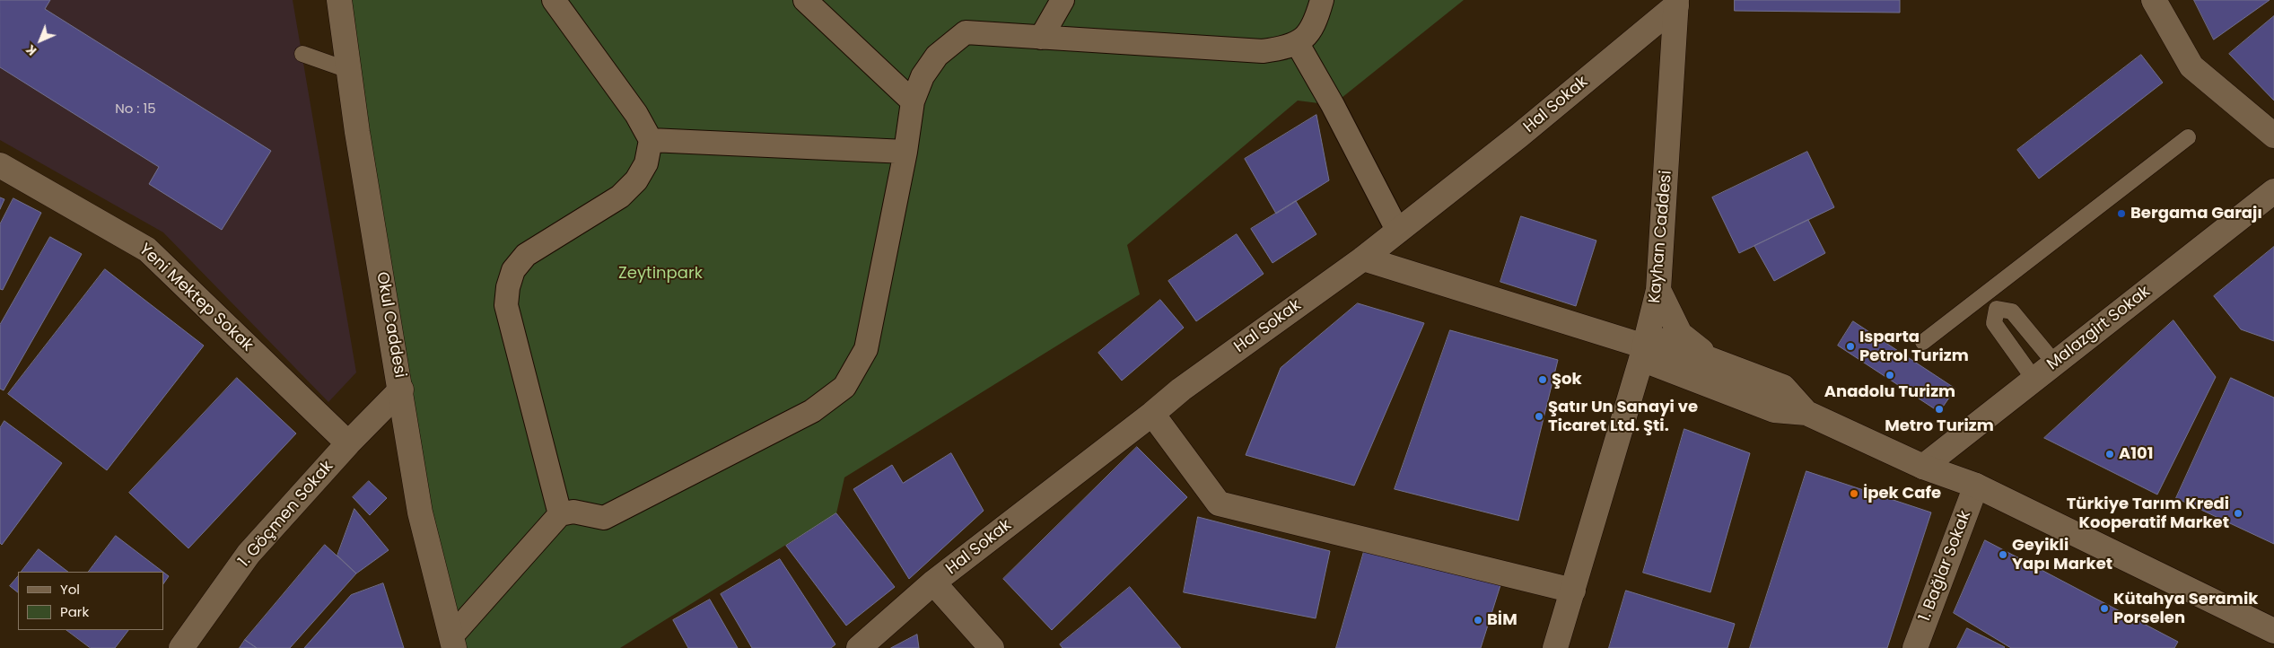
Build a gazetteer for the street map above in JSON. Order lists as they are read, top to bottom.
{
  "streets": {
    "street": [
      "Hal Sokak",
      "Kayhan Caddesi",
      "Yeni Mektep Sokak",
      "Okul Caddesi",
      "Malazgirt Sokak",
      "1. Göçmen Sokak",
      "1. Bağlar Sokak"
    ]
  },
  "crossings": [
    ["Hal Sokak", "Kayhan Caddesi"],
    ["Yeni Mektep Sokak", "1. Göçmen Sokak"],
    ["Okul Caddesi", "1. Göçmen Sokak"]
  ],
  "parks": ["Zeytinpark"],
  "places": [
    "Bergama Garajı",
    "Isparta Petrol Turizm",
    "Anadolu Turizm",
    "Şok",
    "Metro Turizm",
    "Şatır Un Sanayi ve Ticaret Ltd. Şti.",
    "A101",
    "İpek Cafe",
    "Türkiye Tarım Kredi Kooperatif Market",
    "Geyikli Yapı Market",
    "Kütahya Seramik Porselen",
    "BİM"
  ],
  "house_numbers": ["No : 15"],
  "legend": ["Yol", "Park"],
  "north": "bottom left"
}
